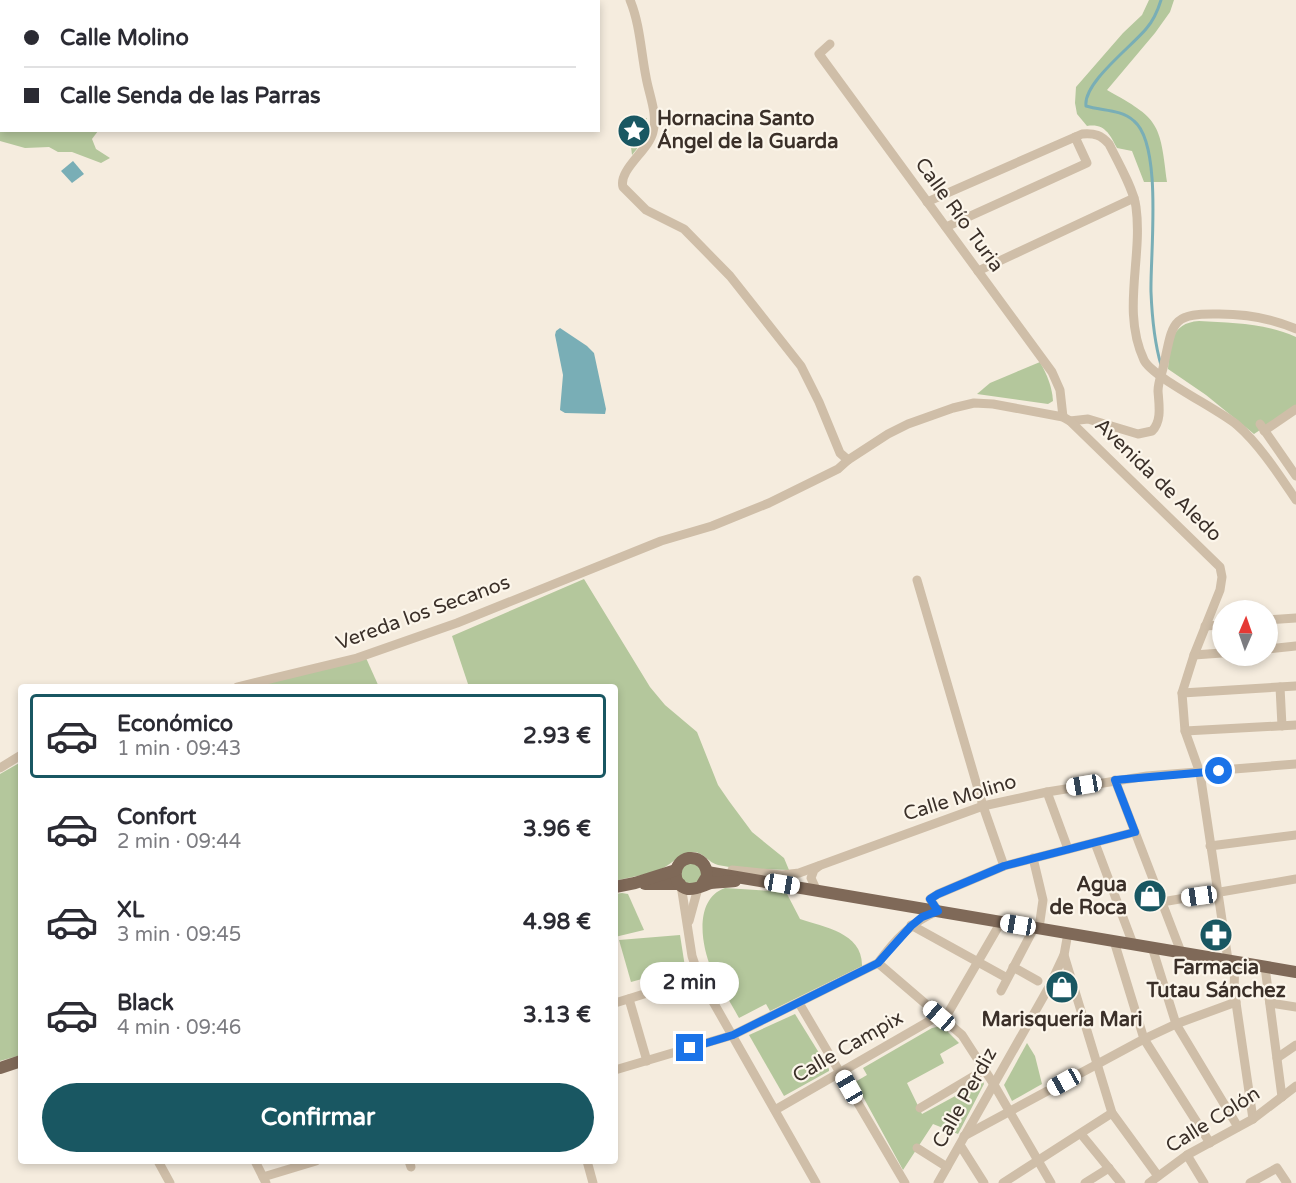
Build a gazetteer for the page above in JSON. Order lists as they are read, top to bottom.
{
  "streets": {
    "street": [
      "Calle Río Turia",
      "Avenida de Aledo",
      "Vereda los Secanos",
      "Calle Molino",
      "Calle Campix",
      "Calle Perdiz",
      "Calle Colón"
    ]
  },
  "crossings": [
    ["Calle Río Turia", "Avenida de Aledo"],
    ["Calle Río Turia", "Vereda los Secanos"],
    ["Avenida de Aledo", "Vereda los Secanos"],
    ["Avenida de Aledo", "Calle Molino"],
    ["Avenida de Aledo", "Calle Colón"]
  ],
  "places": {
    "place": ["Hornacina Santo Ángel de la Guarda"],
    "shop": ["Agua de Roca", "Marisquería Mari"],
    "pharmacy": ["Farmacia Tutau Sánchez"]
  },
  "north": "top",
  "page": {
    "banner": ["Calle Molino", "Calle Senda de las Parras"],
    "list": [
      {
        "name": "Económico",
        "note": "1 min · 09:43",
        "value": "2.93 €"
      },
      {
        "name": "Confort",
        "note": "2 min · 09:44",
        "value": "3.96 €"
      },
      {
        "name": "XL",
        "note": "3 min · 09:45",
        "value": "4.98 €"
      },
      {
        "name": "Black",
        "note": "4 min · 09:46",
        "value": "3.13 €"
      }
    ],
    "bubble": "2 min",
    "buttons": "Confirmar"
  }
}
